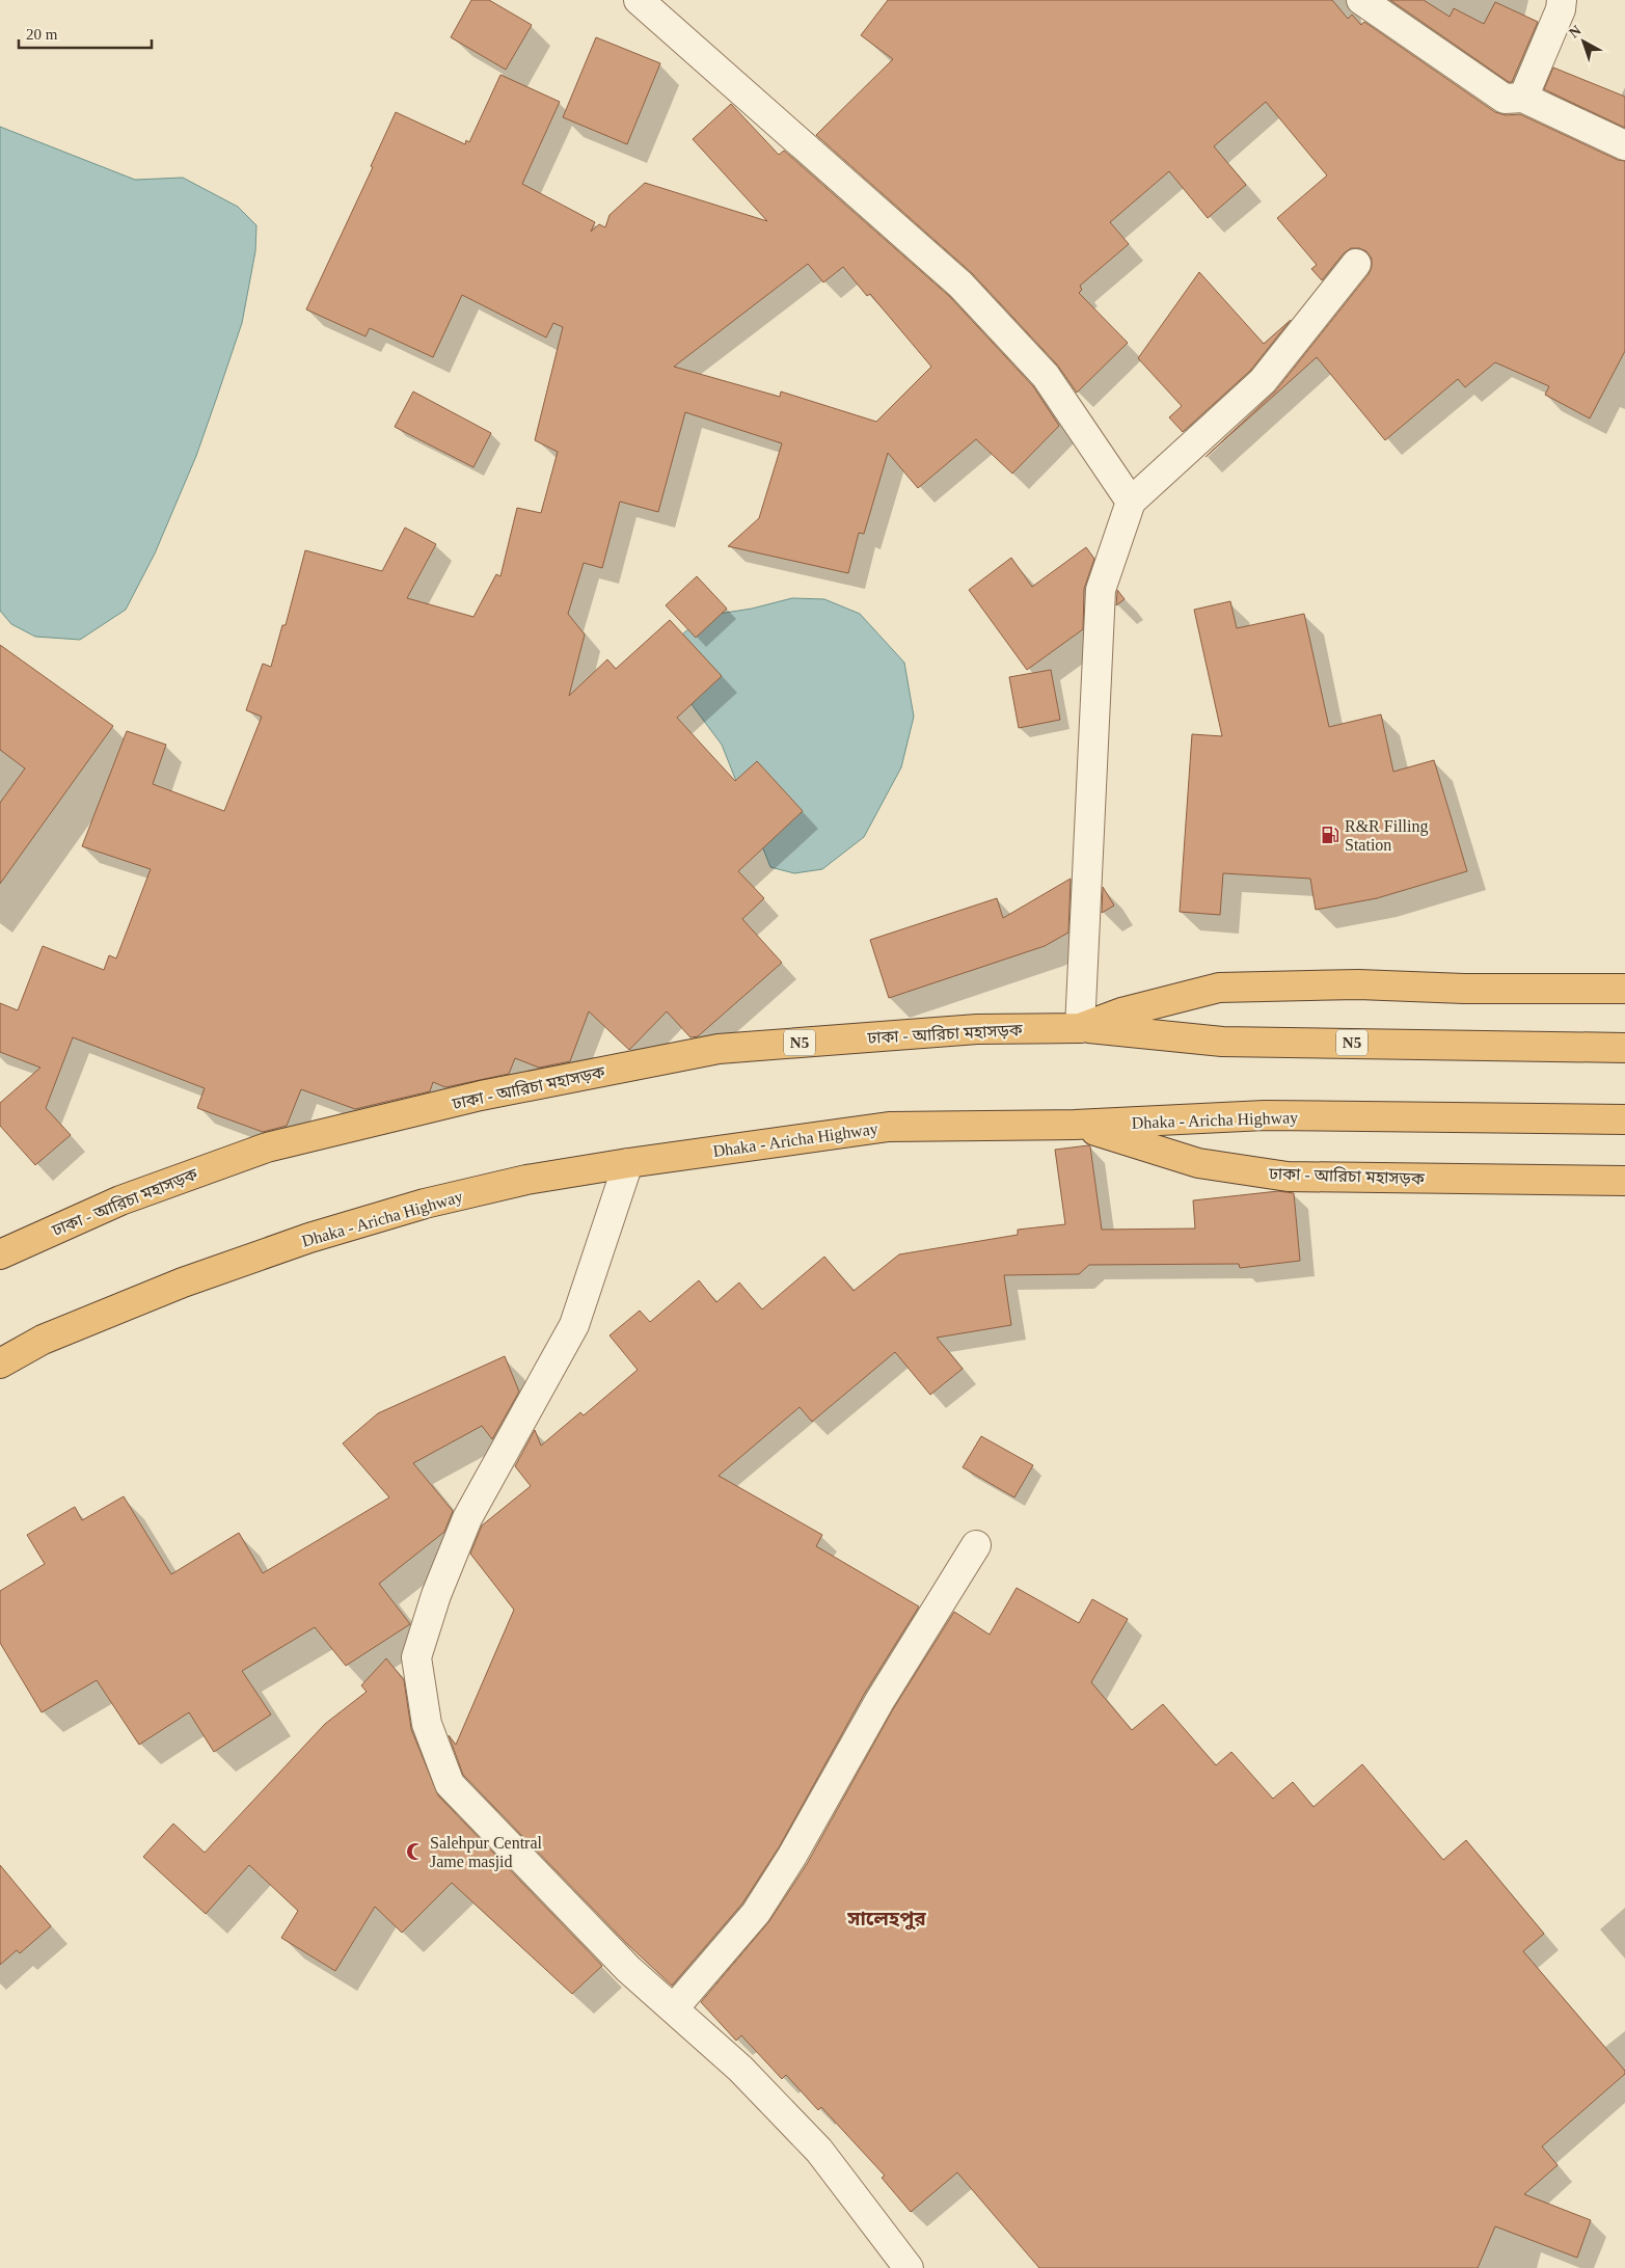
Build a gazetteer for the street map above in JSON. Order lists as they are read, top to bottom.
{
  "streets": {
    "highway": ["ঢাকা - আরিচা মহাসড়ক", "N5", "Dhaka - Aricha Highway"]
  },
  "crossings": [
    ["ঢাকা - আরিচা মহাসড়ক", "Dhaka - Aricha Highway"]
  ],
  "districts": ["সালেহপুর"],
  "places": {
    "fuel station": ["R&R Filling Station"],
    "mosque": ["Salehpur Central Jame masjid"]
  },
  "scale_bar": "20 m",
  "north": "top left"
}
